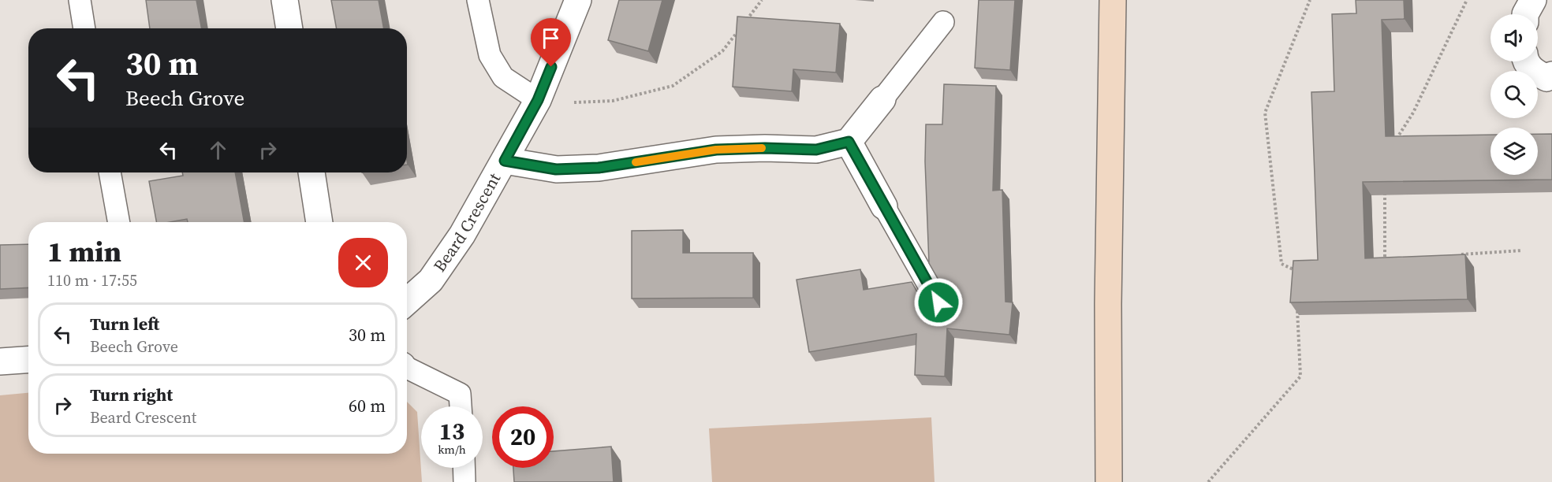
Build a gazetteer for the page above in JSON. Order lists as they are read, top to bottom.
{
  "streets": {
    "street": ["Beard Crescent"]
  },
  "page": {
    "turn": ["30 m", "Beech Grove"],
    "heading": ["1 min", "110 m · 17:55"],
    "list": [
      {
        "name": "Turn left",
        "note": "Beech Grove",
        "value": "30 m"
      },
      {
        "name": "Turn right",
        "note": "Beard Crescent",
        "value": "60 m"
      }
    ],
    "speed": "13 km/h",
    "limit": "20"
  }
}
